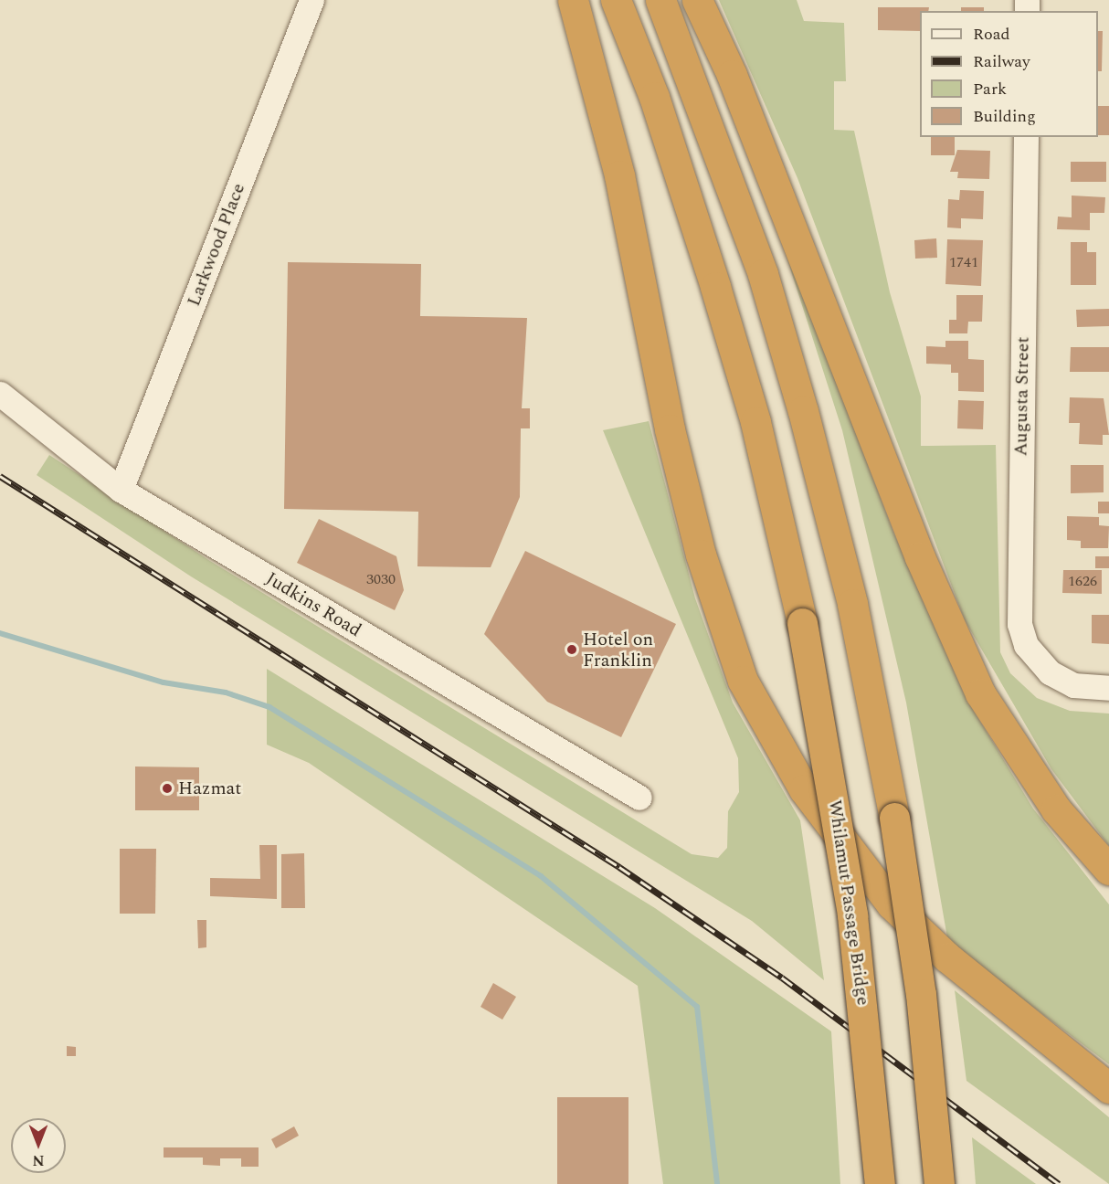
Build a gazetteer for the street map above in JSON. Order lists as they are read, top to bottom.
{
  "streets": {
    "highway": ["Whilamut Passage Bridge"],
    "street": ["Larkwood Place", "Augusta Street", "Judkins Road"]
  },
  "crossings": [
    ["Larkwood Place", "Judkins Road"]
  ],
  "places": ["Hotel on Franklin", "Hazmat"],
  "house_numbers": ["1741", "3030", "1626"],
  "legend": [
    "Road",
    "Railway",
    "Park",
    "Building"
  ],
  "north": "bottom"
}
